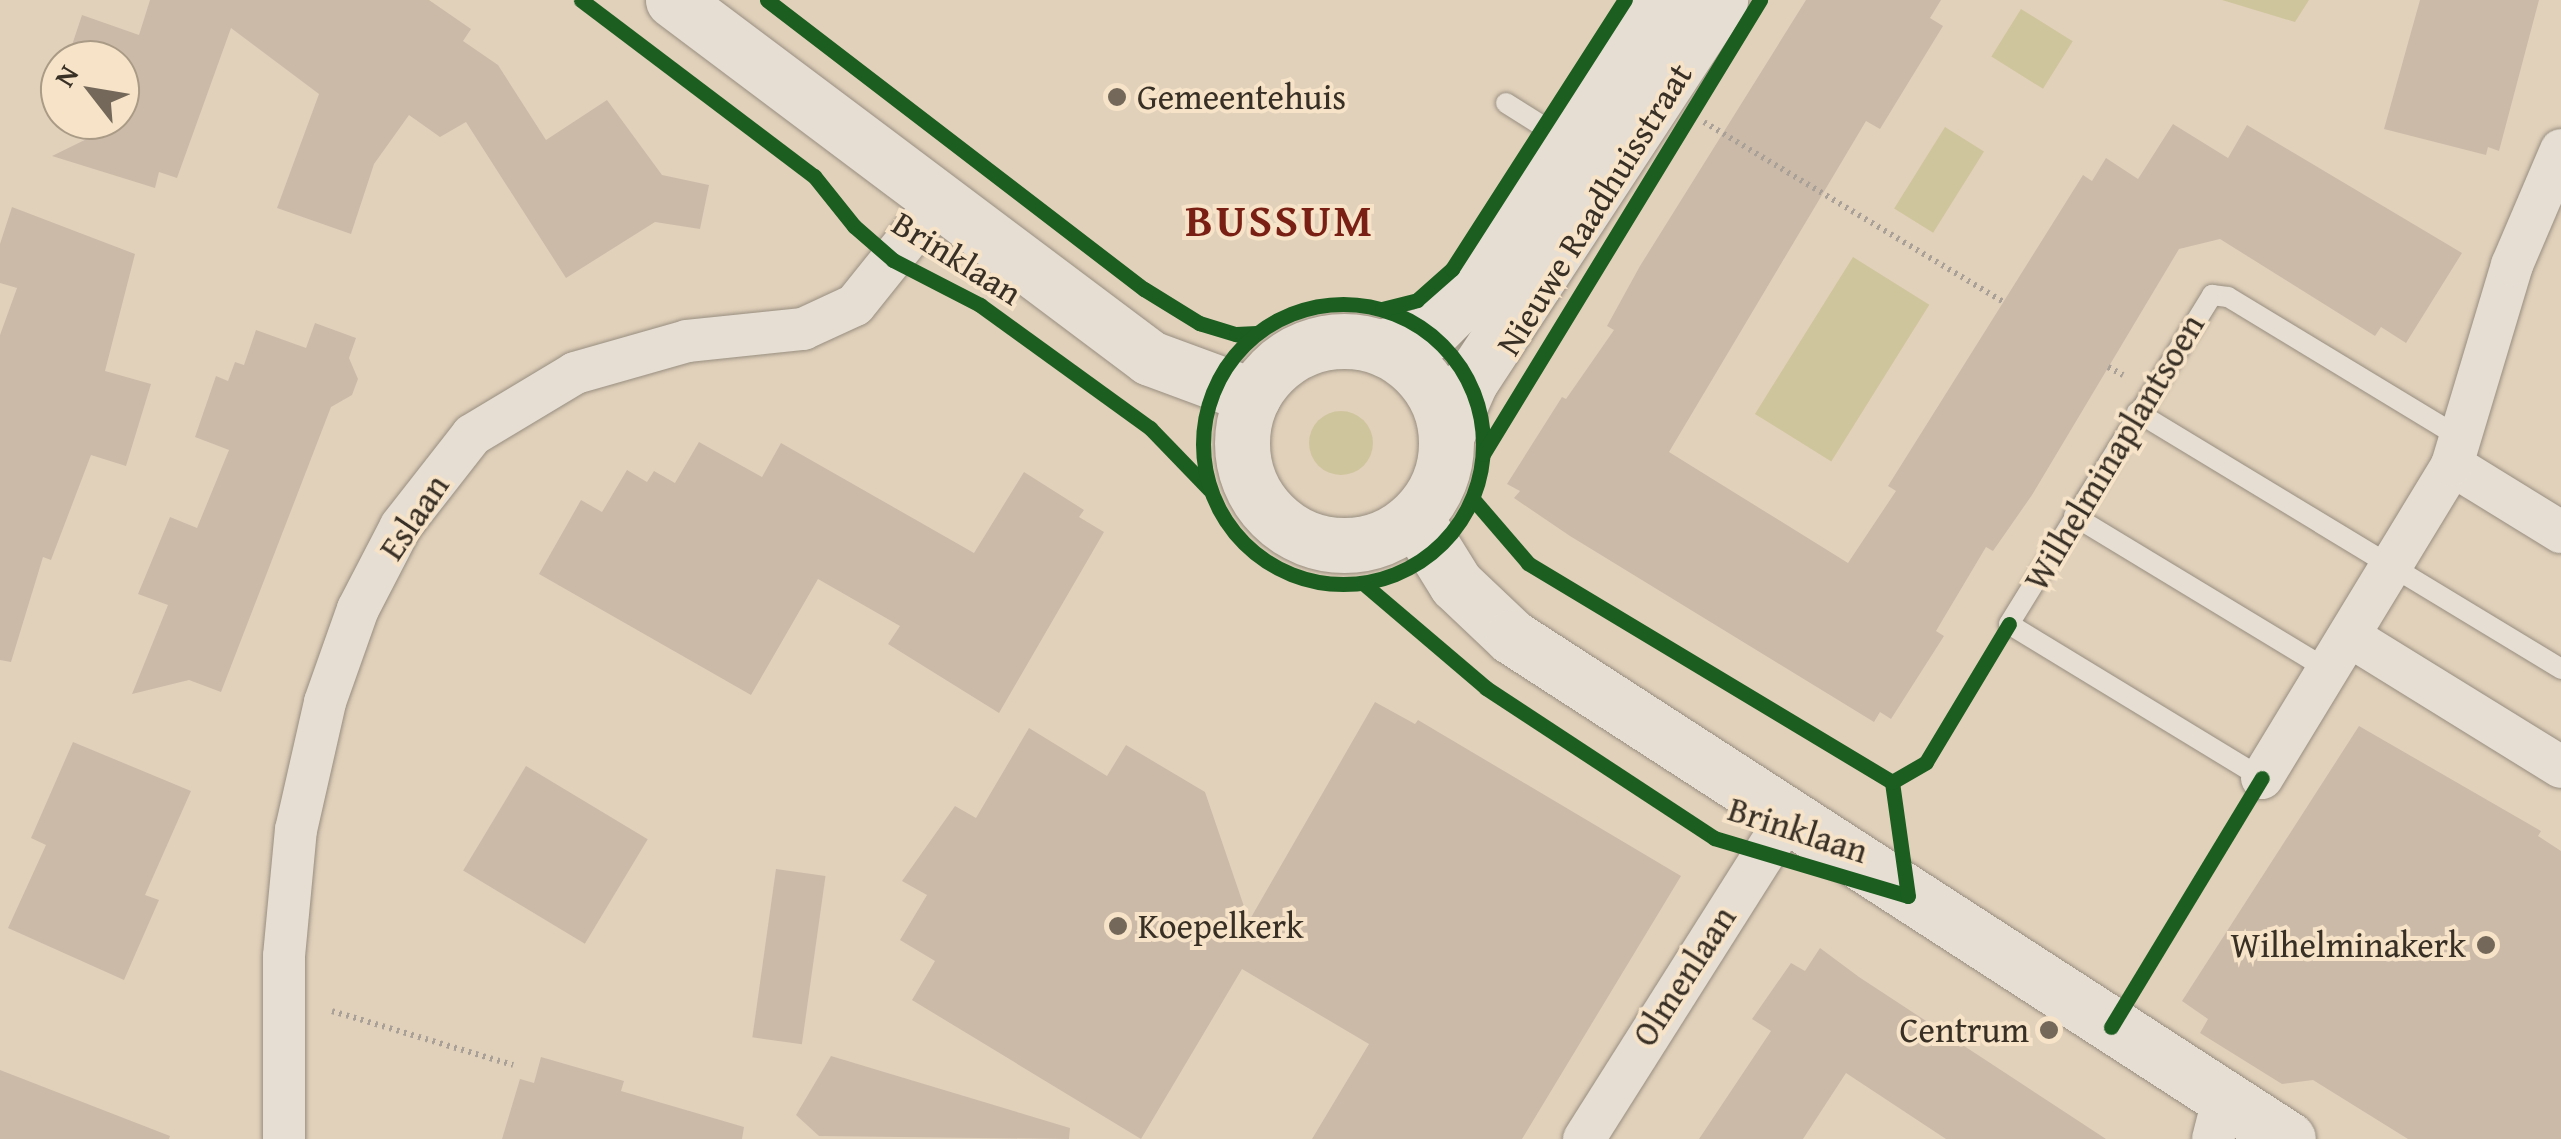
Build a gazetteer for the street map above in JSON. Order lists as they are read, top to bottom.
{
  "streets": {
    "street": [
      "Nieuwe Raadhuisstraat",
      "Brinklaan",
      "Wilhelminaplantsoen",
      "Eslaan",
      "Olmenlaan"
    ]
  },
  "crossings": [
    ["Nieuwe Raadhuisstraat", "Brinklaan"],
    ["Brinklaan", "Eslaan"],
    ["Brinklaan", "Olmenlaan"]
  ],
  "districts": ["BUSSUM"],
  "places": [
    "Gemeentehuis",
    "Koepelkerk",
    "Wilhelminakerk",
    "Centrum"
  ],
  "north": "top left"
}
